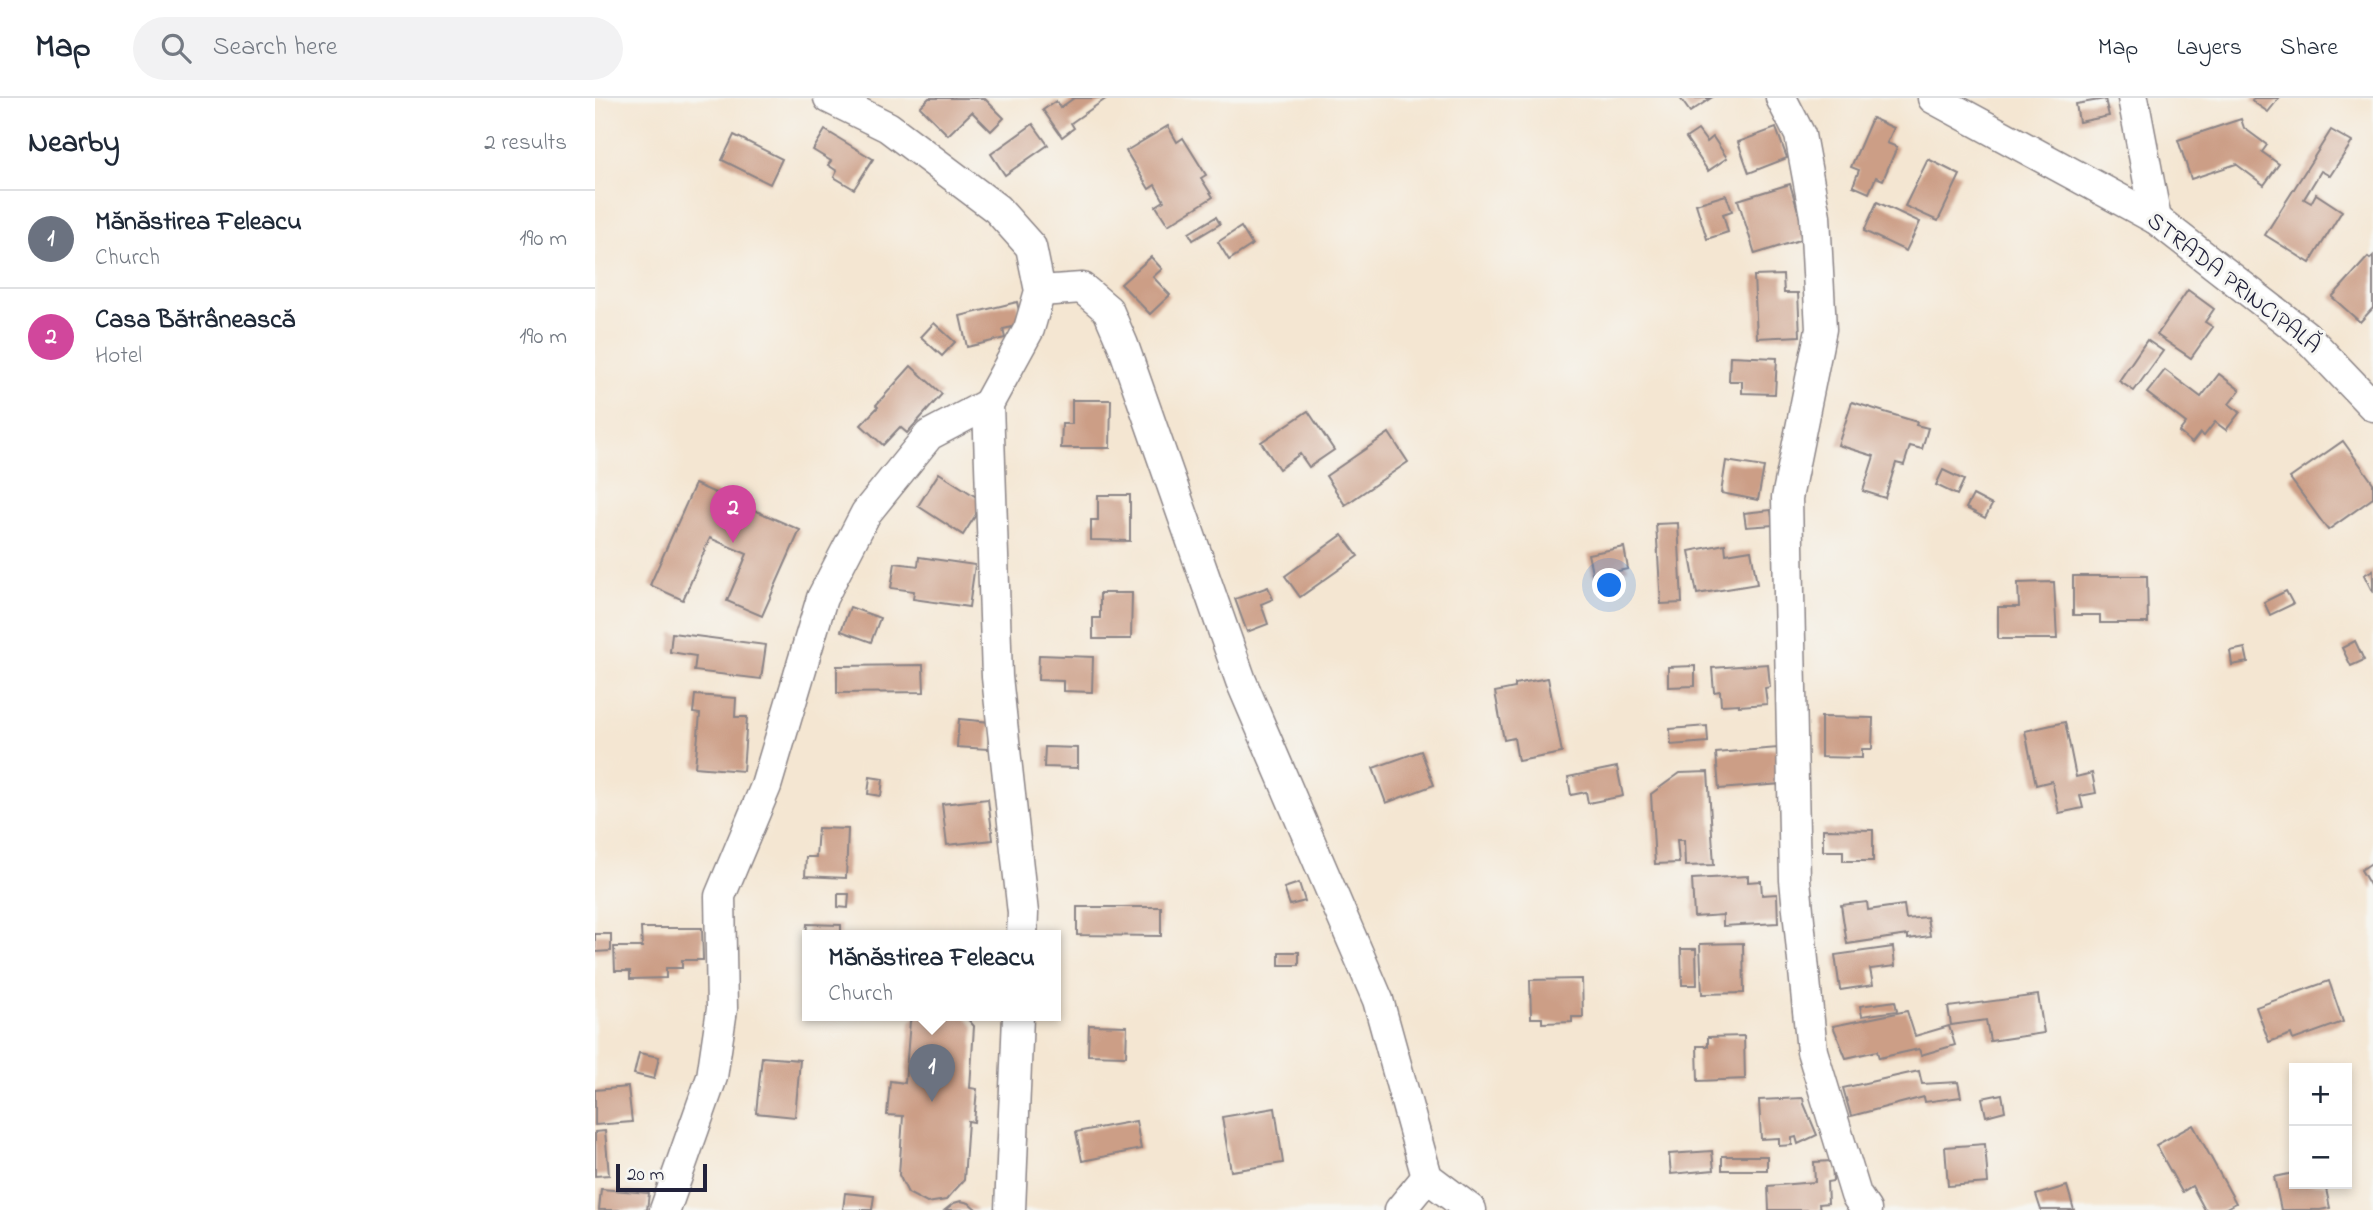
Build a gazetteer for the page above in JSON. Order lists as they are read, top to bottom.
{
  "streets": {
    "street": ["STRADA PRINCIPALĂ"]
  },
  "scale_bar": "20 m",
  "page": {
    "header": "Map",
    "search": "Search here",
    "nav": ["Map", "Layers", "Share"],
    "heading": ["Nearby", "2 results"],
    "list": [
      {
        "mark": "1",
        "name": "Mănăstirea Feleacu",
        "note": "Church",
        "value": "190 m"
      },
      {
        "mark": "2",
        "name": "Casa Bătrânească",
        "note": "Hotel",
        "value": "190 m"
      }
    ],
    "pins": ["2", "1"],
    "popup": ["Mănăstirea Feleacu", "Church"],
    "map_buttons": ["+", "−"],
    "scale": "20 m"
  }
}
